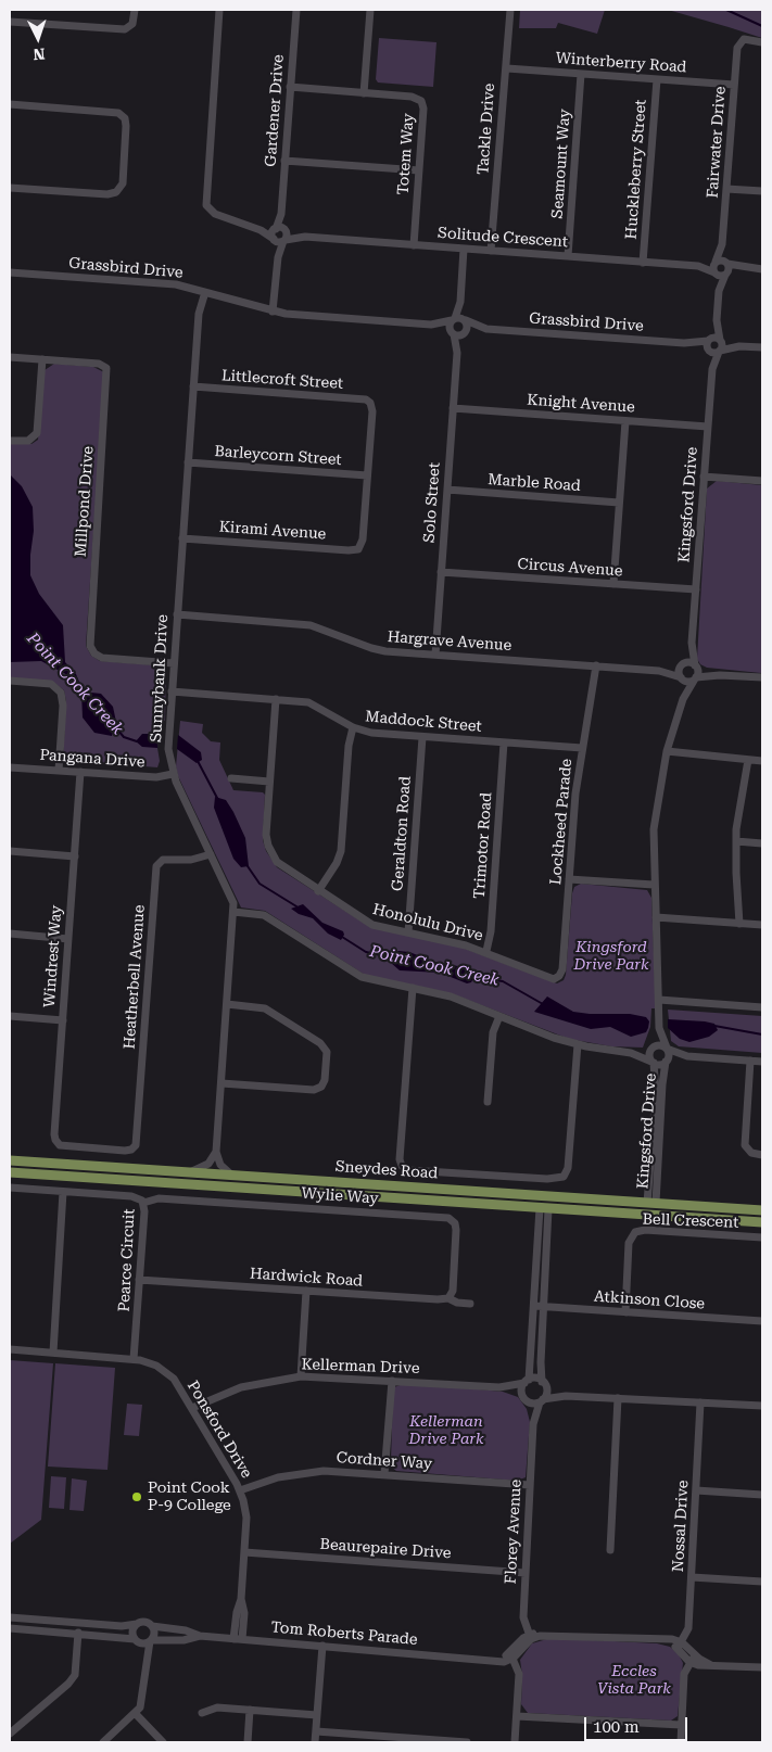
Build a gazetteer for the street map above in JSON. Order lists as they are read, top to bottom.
{
  "streets": {
    "main road": ["Sneydes Road"],
    "street": [
      "Winterberry Road",
      "Gardener Drive",
      "Tackle Drive",
      "Fairwater Drive",
      "Totem Way",
      "Seamount Way",
      "Huckleberry Street",
      "Solitude Crescent",
      "Grassbird Drive",
      "Littlecroft Street",
      "Knight Avenue",
      "Barleycorn Street",
      "Marble Road",
      "Millpond Drive",
      "Solo Street",
      "Kingsford Drive",
      "Kirami Avenue",
      "Circus Avenue",
      "Hargrave Avenue",
      "Sunnybank Drive",
      "Maddock Street",
      "Pangana Drive",
      "Lockheed Parade",
      "Geraldton Road",
      "Trimotor Road",
      "Honolulu Drive",
      "Windrest Way",
      "Heatherbell Avenue",
      "Wylie Way",
      "Bell Crescent",
      "Pearce Circuit",
      "Hardwick Road",
      "Atkinson Close",
      "Kellerman Drive",
      "Ponsford Drive",
      "Cordner Way",
      "Nossal Drive",
      "Florey Avenue",
      "Beaurepaire Drive",
      "Tom Roberts Parade"
    ]
  },
  "crossings": [
    ["Winterberry Road", "Tackle Drive"],
    ["Winterberry Road", "Fairwater Drive"],
    ["Winterberry Road", "Seamount Way"],
    ["Winterberry Road", "Huckleberry Street"],
    ["Gardener Drive", "Totem Way"],
    ["Gardener Drive", "Solitude Crescent"],
    ["Gardener Drive", "Grassbird Drive"],
    ["Tackle Drive", "Solitude Crescent"],
    ["Fairwater Drive", "Solitude Crescent"],
    ["Totem Way", "Solitude Crescent"],
    ["Seamount Way", "Solitude Crescent"],
    ["Huckleberry Street", "Solitude Crescent"],
    ["Grassbird Drive", "Solo Street"],
    ["Grassbird Drive", "Kingsford Drive"],
    ["Grassbird Drive", "Sunnybank Drive"],
    ["Littlecroft Street", "Barleycorn Street"],
    ["Littlecroft Street", "Kirami Avenue"],
    ["Littlecroft Street", "Sunnybank Drive"],
    ["Knight Avenue", "Solo Street"],
    ["Knight Avenue", "Kingsford Drive"],
    ["Barleycorn Street", "Kirami Avenue"],
    ["Barleycorn Street", "Sunnybank Drive"],
    ["Marble Road", "Solo Street"],
    ["Millpond Drive", "Sunnybank Drive"],
    ["Solo Street", "Circus Avenue"],
    ["Solo Street", "Hargrave Avenue"],
    ["Kingsford Drive", "Circus Avenue"],
    ["Kingsford Drive", "Hargrave Avenue"],
    ["Kingsford Drive", "Sneydes Road"],
    ["Kirami Avenue", "Sunnybank Drive"],
    ["Hargrave Avenue", "Sunnybank Drive"],
    ["Hargrave Avenue", "Lockheed Parade"],
    ["Sunnybank Drive", "Maddock Street"],
    ["Sunnybank Drive", "Pangana Drive"],
    ["Sunnybank Drive", "Heatherbell Avenue"],
    ["Maddock Street", "Lockheed Parade"],
    ["Maddock Street", "Geraldton Road"],
    ["Maddock Street", "Trimotor Road"],
    ["Maddock Street", "Honolulu Drive"],
    ["Pangana Drive", "Windrest Way"],
    ["Lockheed Parade", "Honolulu Drive"],
    ["Geraldton Road", "Honolulu Drive"],
    ["Trimotor Road", "Honolulu Drive"],
    ["Windrest Way", "Heatherbell Avenue"],
    ["Wylie Way", "Pearce Circuit"],
    ["Wylie Way", "Hardwick Road"],
    ["Bell Crescent", "Atkinson Close"],
    ["Pearce Circuit", "Hardwick Road"],
    ["Pearce Circuit", "Ponsford Drive"],
    ["Kellerman Drive", "Ponsford Drive"],
    ["Kellerman Drive", "Florey Avenue"],
    ["Ponsford Drive", "Cordner Way"],
    ["Ponsford Drive", "Beaurepaire Drive"],
    ["Ponsford Drive", "Tom Roberts Parade"],
    ["Cordner Way", "Florey Avenue"],
    ["Florey Avenue", "Beaurepaire Drive"]
  ],
  "water": ["Point Cook Creek"],
  "parks": ["Kingsford Drive Park", "Kellerman Drive Park", "Eccles Vista Park"],
  "places": ["Point Cook P-9 College"],
  "scale_bar": "100 m",
  "north": "bottom"
}
